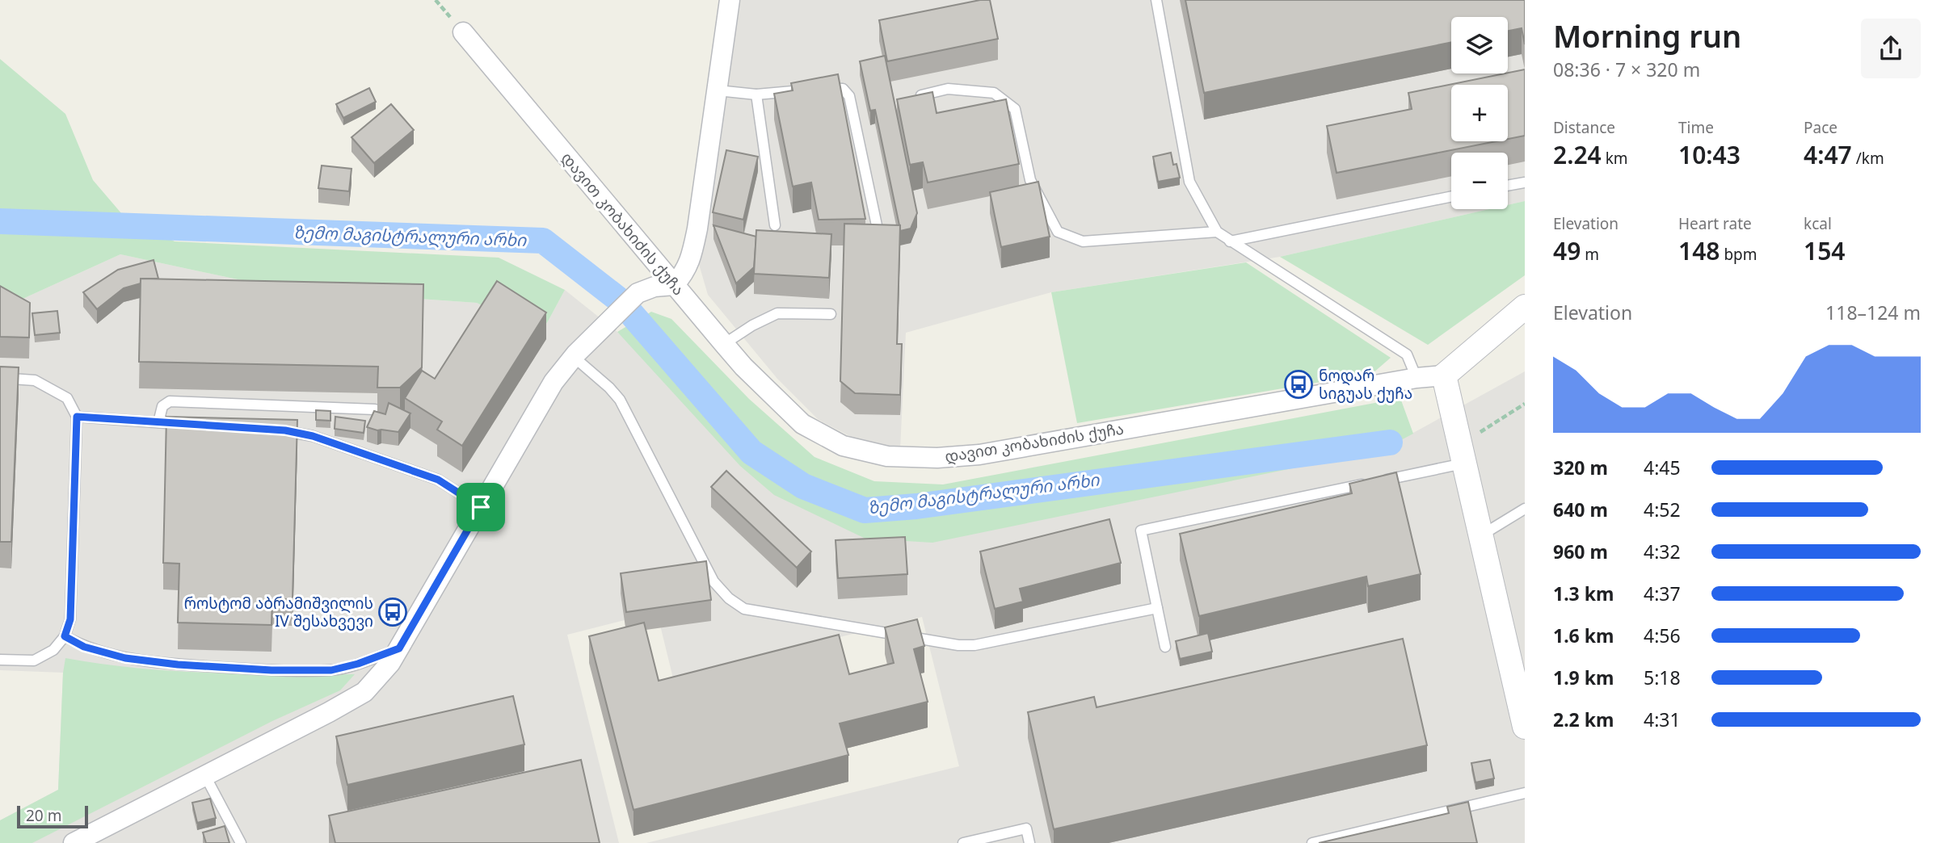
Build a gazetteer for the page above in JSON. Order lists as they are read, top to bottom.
{
  "streets": {
    "street": ["დავით კობახიძის ქუჩა"]
  },
  "water": ["ზემო მაგისტრალური არხი"],
  "places": {
    "bus stop": ["ნოდარ სიგუას ქუჩა", "როსტომ აბრამიშვილის IV შესახვევი"]
  },
  "scale_bar": "20 m",
  "page": {
    "heading": ["Morning run", "08:36 · 7 × 320 m"],
    "map_buttons": ["+", "−"],
    "stats": [
      ["Distance", "2.24 km"],
      ["Time", "10:43"],
      ["Pace", "4:47 /km"],
      ["Elevation", "49 m"],
      ["Heart rate", "148 bpm"],
      ["kcal", "154"]
    ],
    "chart": ["Elevation", "118–124 m"],
    "list": [
      {
        "name": "320 m",
        "note": "4:45"
      },
      {
        "name": "640 m",
        "note": "4:52"
      },
      {
        "name": "960 m",
        "note": "4:32"
      },
      {
        "name": "1.3 km",
        "note": "4:37"
      },
      {
        "name": "1.6 km",
        "note": "4:56"
      },
      {
        "name": "1.9 km",
        "note": "5:18"
      },
      {
        "name": "2.2 km",
        "note": "4:31"
      }
    ],
    "scale": "20 m"
  }
}
